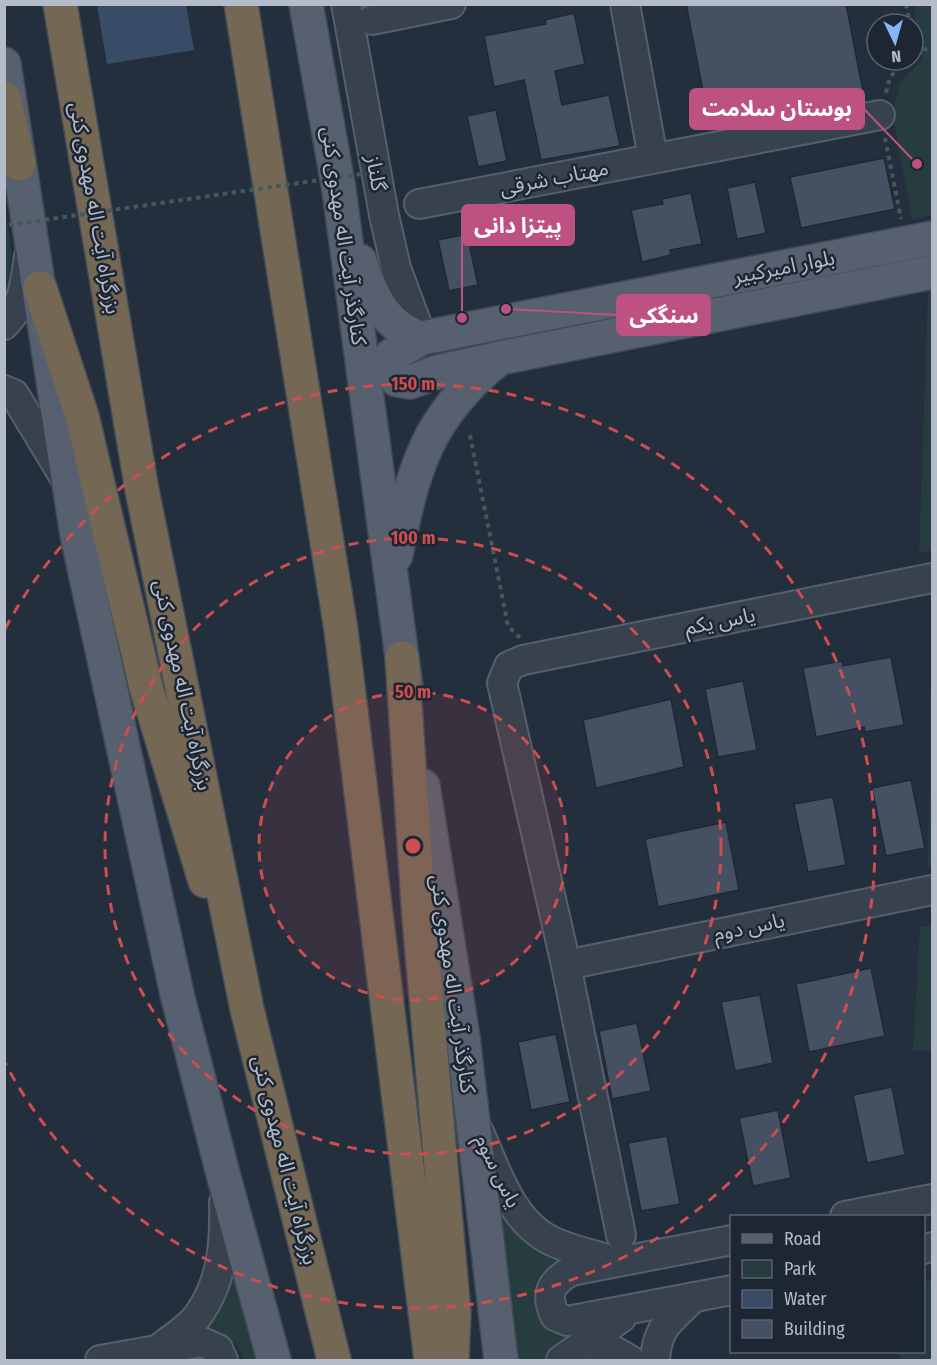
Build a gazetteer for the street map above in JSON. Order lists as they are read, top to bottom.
{
  "streets": {
    "highway": ["بزرگراه آیت اله مهدوی کنی"],
    "main road": ["کنارگذر آیت اله مهدوی کنی", "بلوار امیرکبیر"],
    "street": [
      "گلناز",
      "مهتاب شرقی",
      "یاس یکم",
      "یاس دوم",
      "یاس سوم"
    ]
  },
  "crossings": [
    ["گلناز", "بلوار امیرکبیر"],
    ["کنارگذر آیت اله مهدوی کنی", "یاس سوم"],
    ["یاس یکم", "یاس دوم"]
  ],
  "places": ["بوستان سلامت", "سنگکی", "پیتزا دانی"],
  "legend": [
    "Road",
    "Park",
    "Water",
    "Building"
  ],
  "north": "bottom",
  "rings": ["150 m", "100 m", "50 m"]
}
